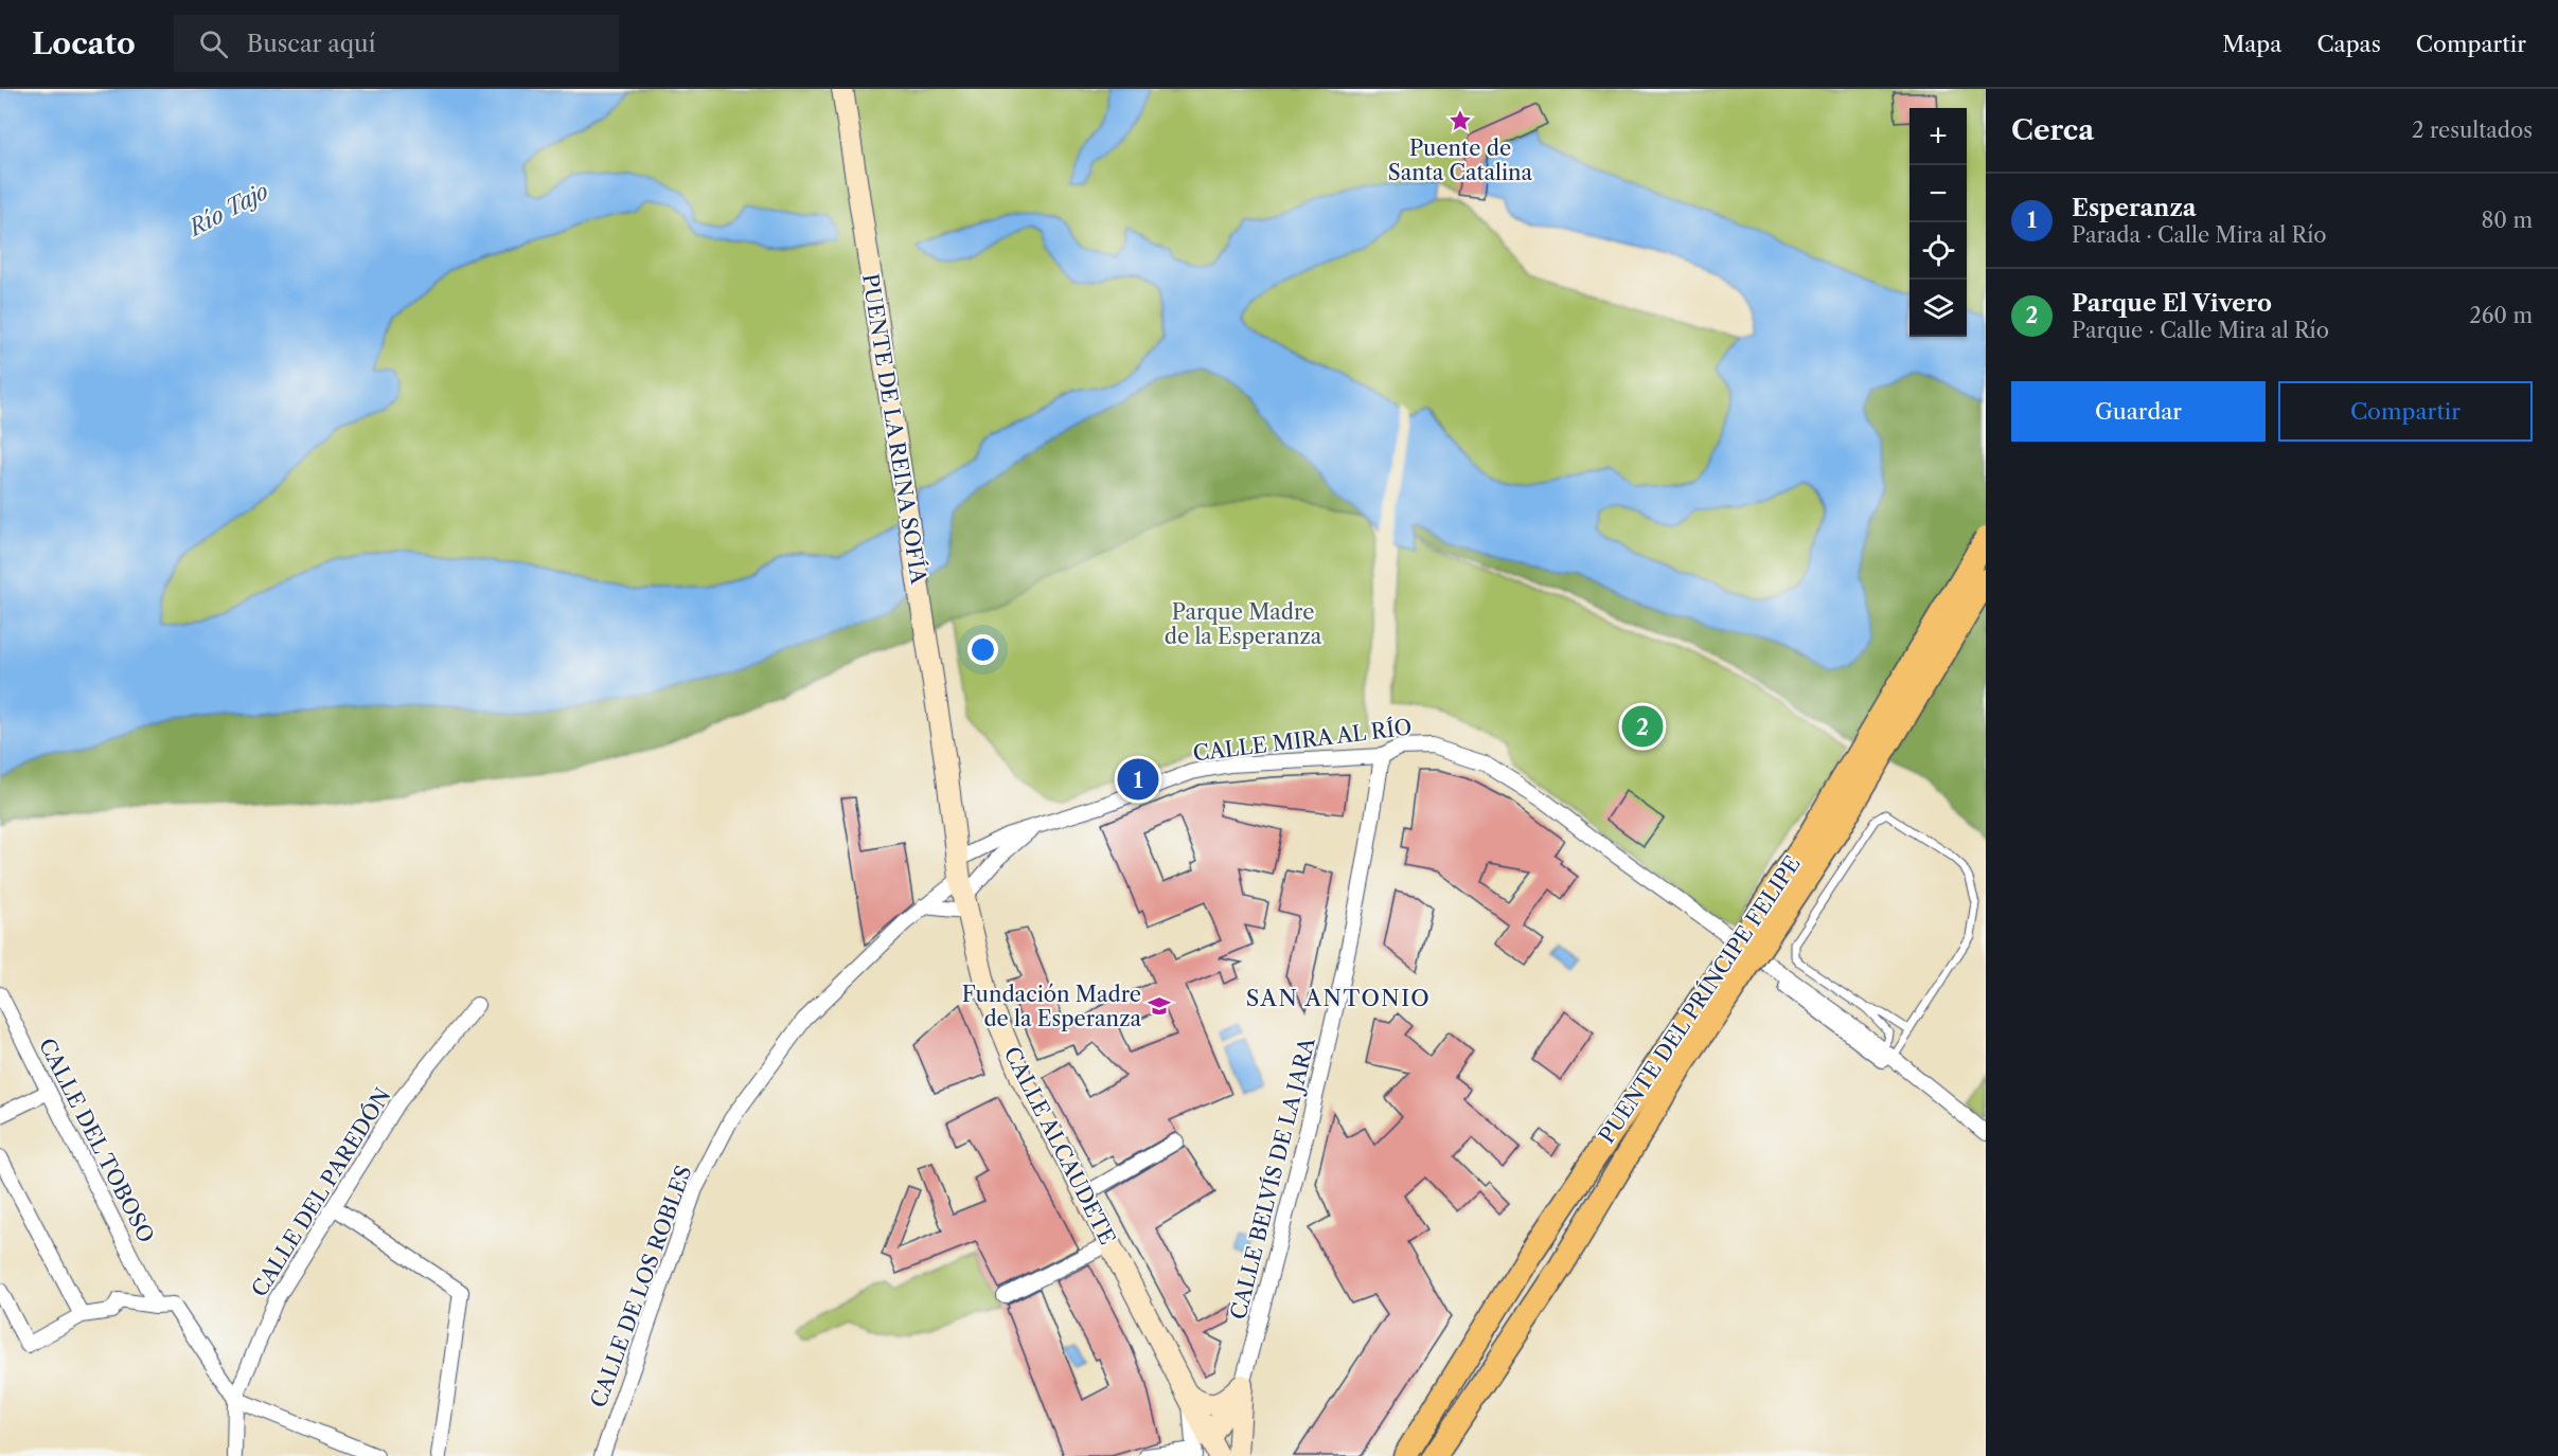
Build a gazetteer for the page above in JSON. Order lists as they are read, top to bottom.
{
  "streets": {
    "main road": ["PUENTE DE LA REINA SOFÍA", "PUENTE DEL PRÍNCIPE FELIPE", "CALLE ALCAUDETE"],
    "street": [
      "CALLE MIRA AL RÍO",
      "CALLE DEL TOBOSO",
      "CALLE BELVÍS DE LA JARA",
      "CALLE DEL PAREDÓN",
      "CALLE DE LOS ROBLES"
    ]
  },
  "crossings": [
    ["PUENTE DE LA REINA SOFÍA", "CALLE ALCAUDETE"],
    ["CALLE MIRA AL RÍO", "CALLE ALCAUDETE"],
    ["CALLE MIRA AL RÍO", "CALLE BELVÍS DE LA JARA"],
    ["CALLE MIRA AL RÍO", "CALLE DE LOS ROBLES"],
    ["CALLE ALCAUDETE", "CALLE DE LOS ROBLES"]
  ],
  "districts": ["SAN ANTONIO"],
  "water": ["Río Tajo"],
  "parks": ["Parque Madre de la Esperanza"],
  "places": {
    "place": ["Puente de Santa Catalina"],
    "school or university": ["Fundación Madre de la Esperanza"]
  },
  "page": {
    "header": "Locato",
    "search": "Buscar aquí",
    "nav": ["Mapa", "Capas", "Compartir"],
    "heading": ["Cerca", "2 resultados"],
    "map_buttons": ["+", "−"],
    "list": [
      {
        "mark": "1",
        "name": "Esperanza",
        "note": "Parada · Calle Mira al Río",
        "value": "80 m"
      },
      {
        "mark": "2",
        "name": "Parque El Vivero",
        "note": "Parque · Calle Mira al Río",
        "value": "260 m"
      }
    ],
    "buttons": ["Guardar", "Compartir"],
    "pins": ["2", "1"]
  }
}
